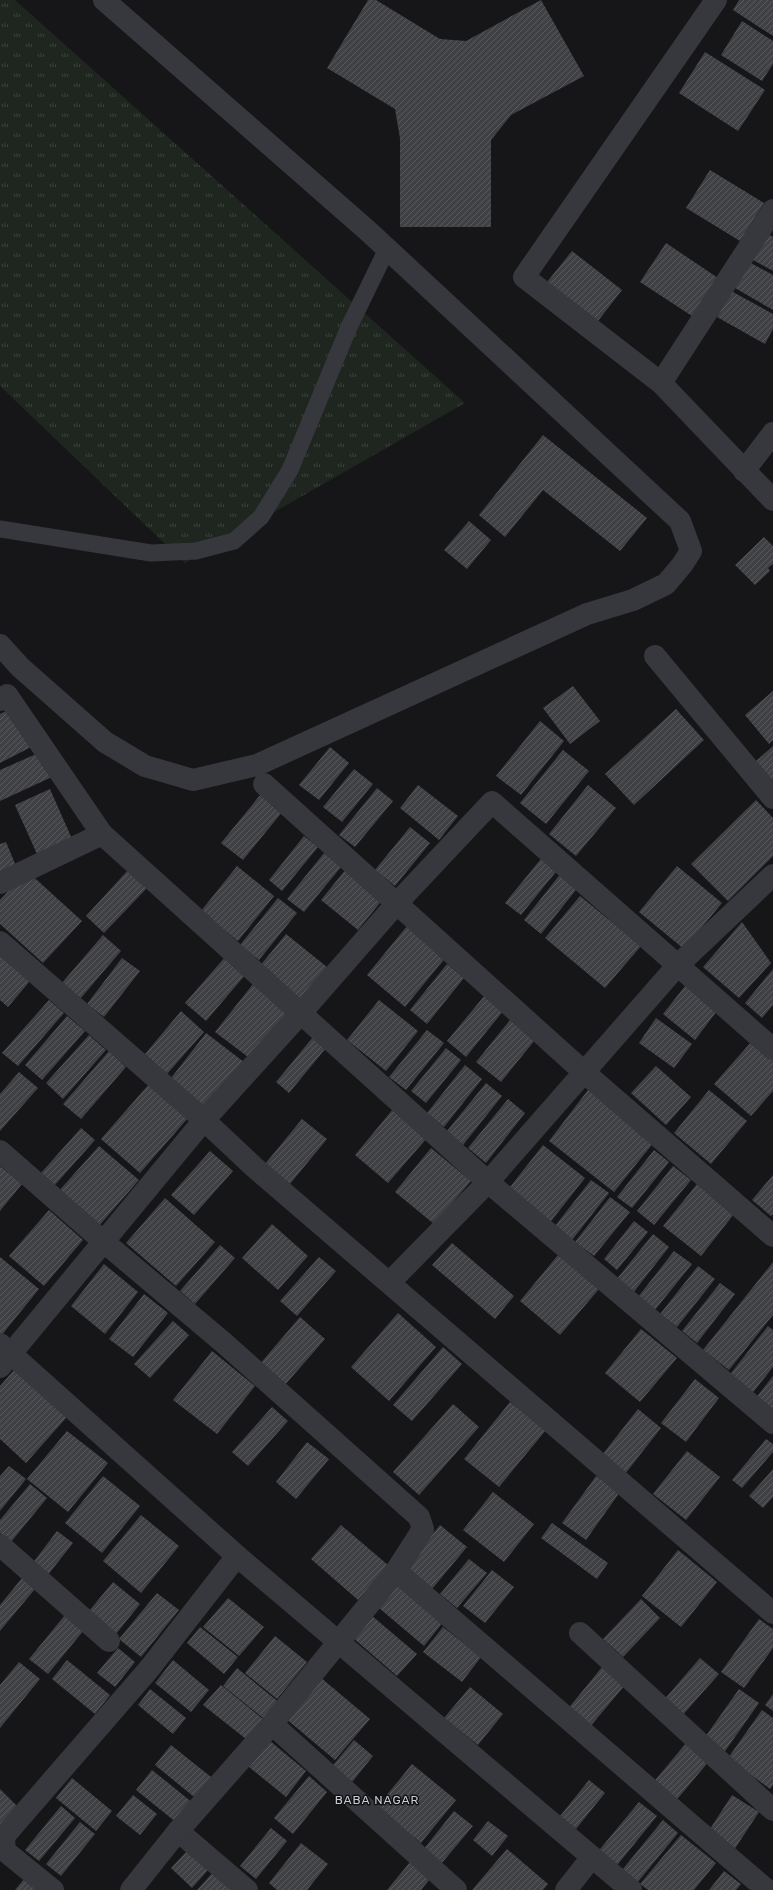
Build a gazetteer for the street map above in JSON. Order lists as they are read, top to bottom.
{
  "districts": ["BABA NAGAR"]
}
